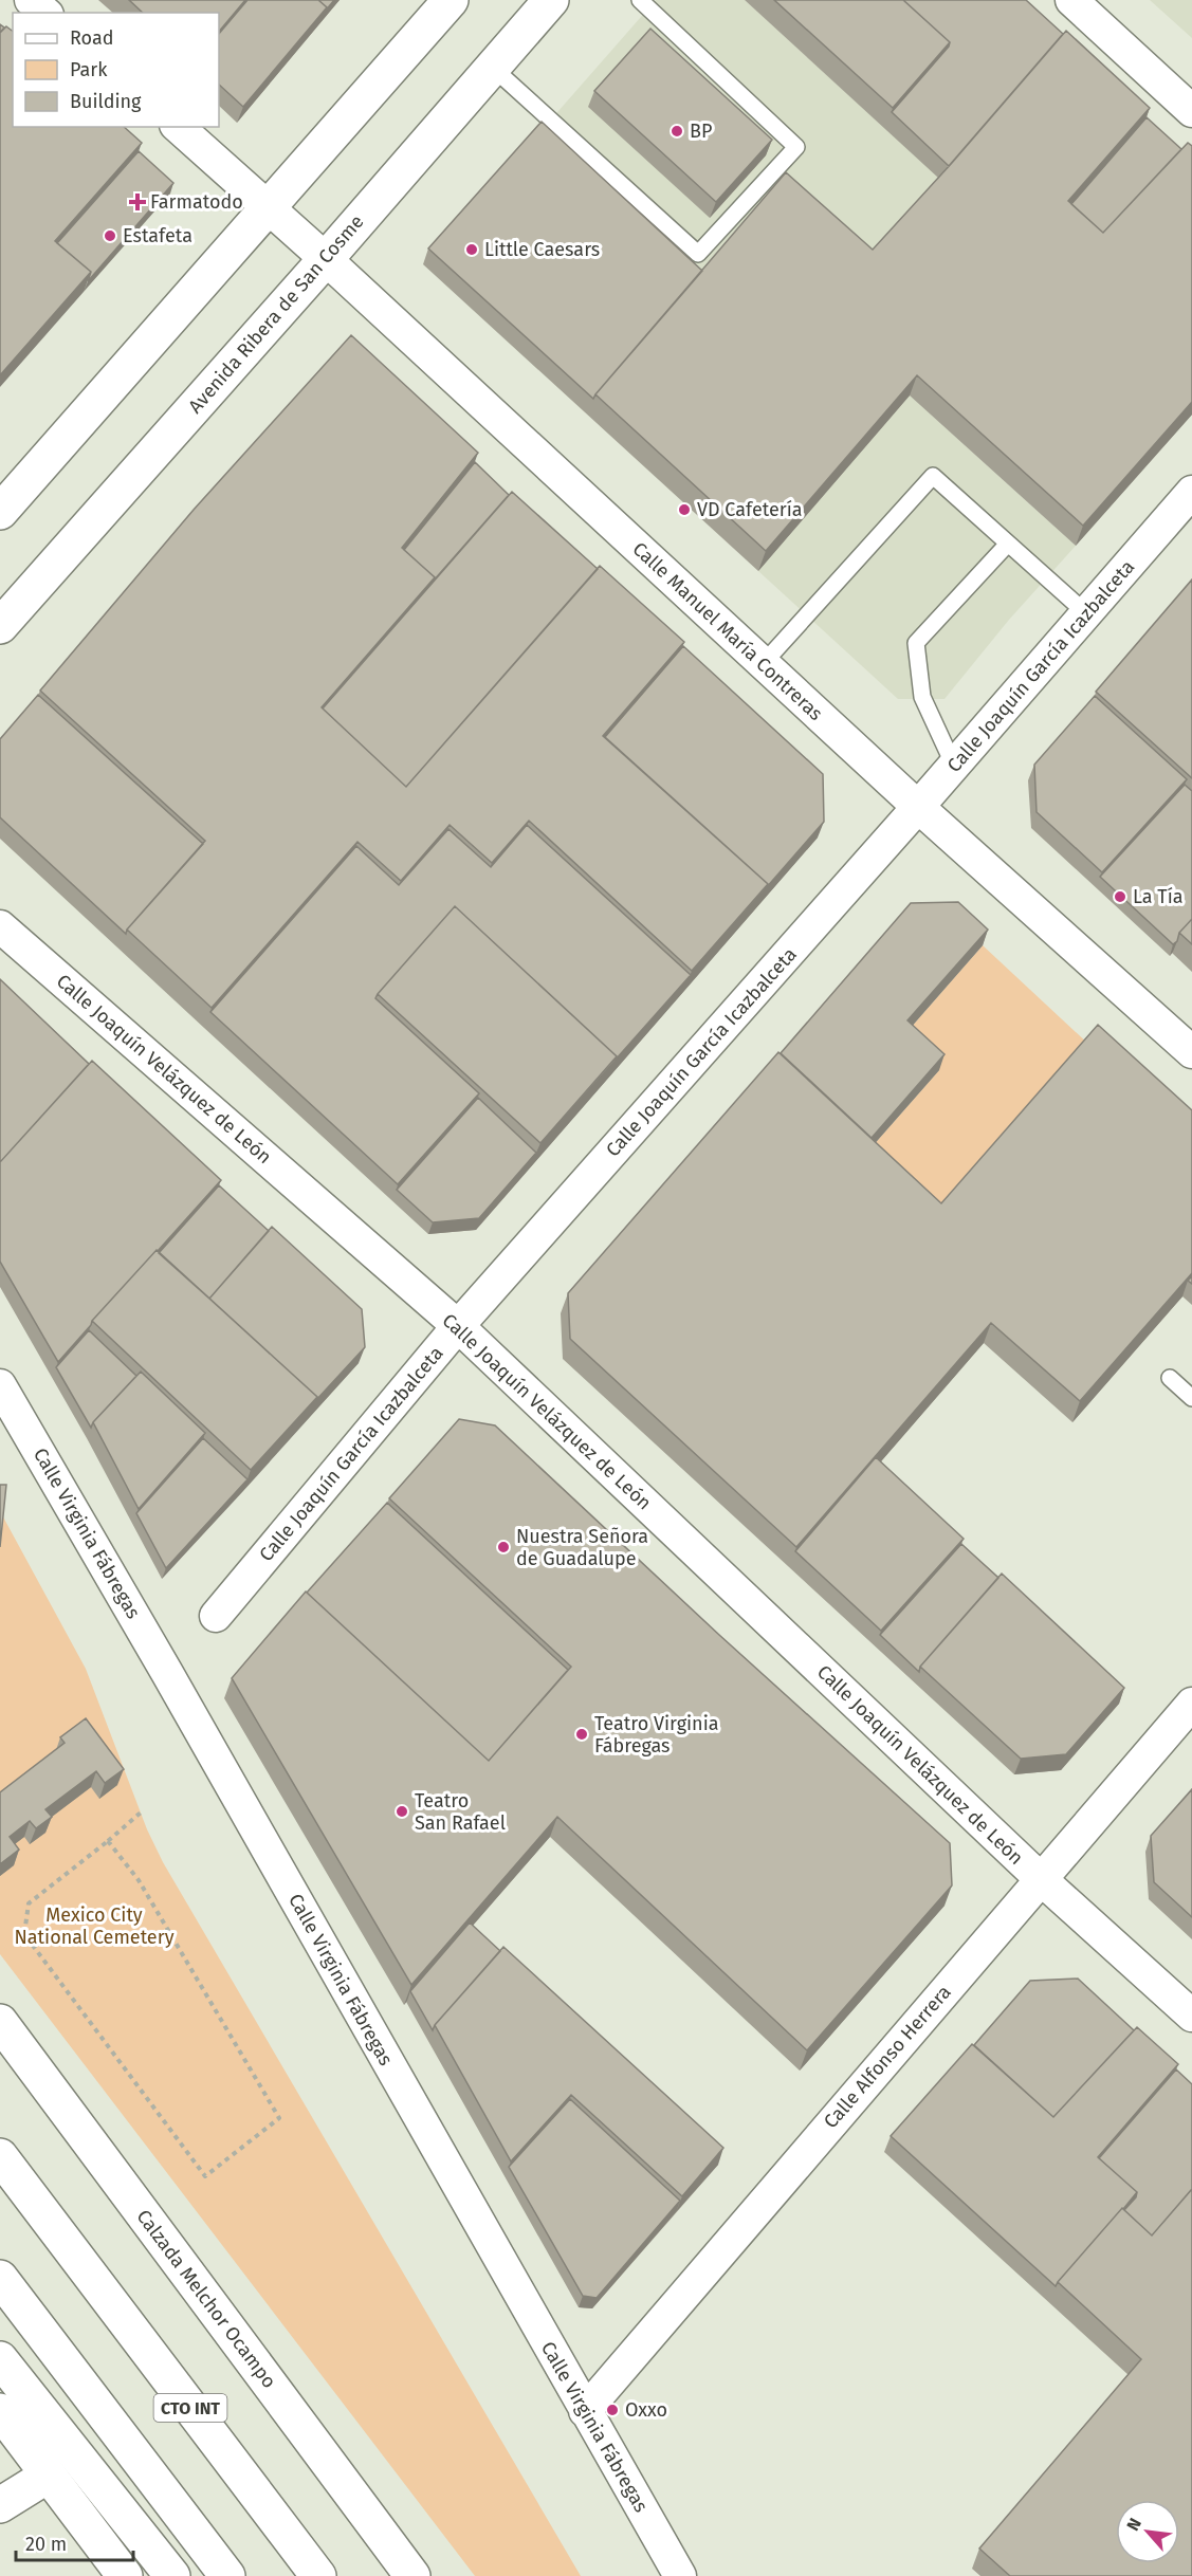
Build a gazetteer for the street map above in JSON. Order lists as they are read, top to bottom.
{
  "streets": {
    "main road": ["Avenida Ribera de San Cosme", "Calzada Melchor Ocampo", "CTO INT"],
    "street": [
      "Calle Manuel María Contreras",
      "Calle Joaquín García Icazbalceta",
      "Calle Joaquín Velázquez de León",
      "Calle Virginia Fábregas",
      "Calle Alfonso Herrera"
    ]
  },
  "crossings": [
    ["Avenida Ribera de San Cosme", "Calle Manuel María Contreras"],
    ["Calle Manuel María Contreras", "Calle Joaquín García Icazbalceta"],
    ["Calle Joaquín García Icazbalceta", "Calle Joaquín Velázquez de León"],
    ["Calle Joaquín Velázquez de León", "Calle Alfonso Herrera"],
    ["Calle Virginia Fábregas", "Calle Alfonso Herrera"]
  ],
  "parks": ["Mexico City National Cemetery"],
  "places": {
    "other": [
      "BP",
      "Estafeta",
      "Little Caesars",
      "VD Cafetería",
      "La Tía",
      "Nuestra Señora de Guadalupe",
      "Teatro Virginia Fábregas",
      "Teatro San Rafael",
      "Oxxo"
    ],
    "health": ["Farmatodo"]
  },
  "legend": ["Road", "Park", "Building"],
  "scale_bar": "20 m",
  "north": "top left"
}
